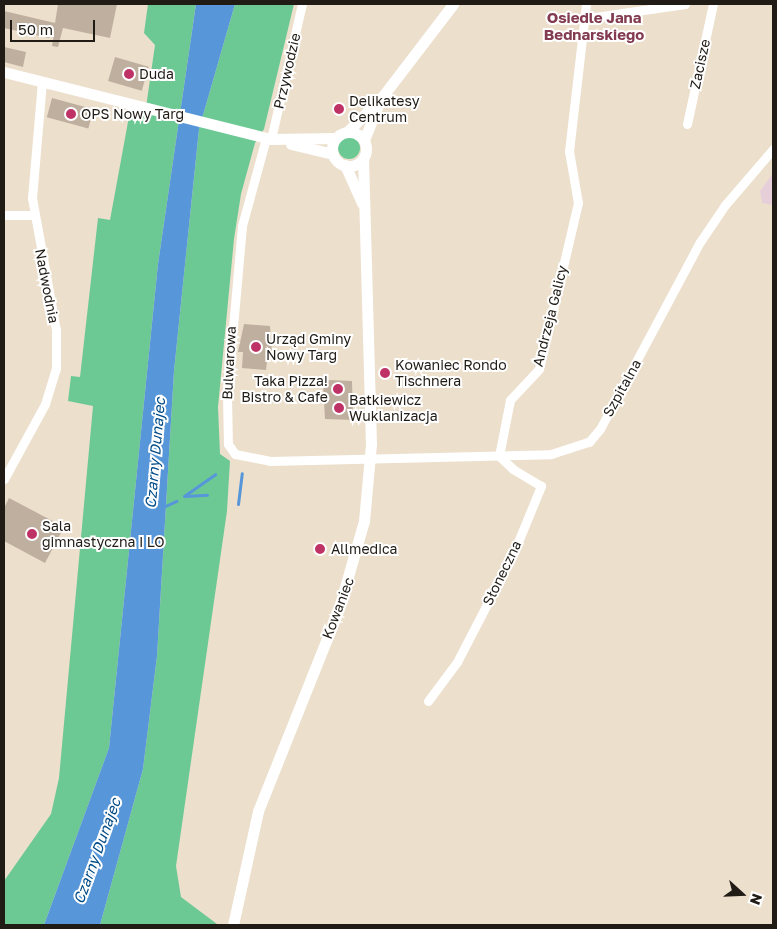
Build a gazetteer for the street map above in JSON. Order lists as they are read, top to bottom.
{
  "streets": {
    "street": [
      "Zacisze",
      "Przywodzie",
      "Nadwodnia",
      "Andrzeja Galicy",
      "Bulwarowa",
      "Szpitalna",
      "Słoneczna",
      "Kowaniec"
    ]
  },
  "crossings": [
    ["Przywodzie", "Bulwarowa"],
    ["Andrzeja Galicy", "Szpitalna"],
    ["Andrzeja Galicy", "Słoneczna"],
    ["Bulwarowa", "Szpitalna"],
    ["Bulwarowa", "Kowaniec"],
    ["Szpitalna", "Słoneczna"],
    ["Szpitalna", "Kowaniec"]
  ],
  "districts": ["Osiedle Jana Bednarskiego"],
  "water": ["Czarny Dunajec"],
  "places": [
    "Duda",
    "Delikatesy Centrum",
    "OPS Nowy Targ",
    "Urząd Gminy Nowy Targ",
    "Kowaniec Rondo Tischnera",
    "Taka Pizza! Bistro & Cafe",
    "Batkiewicz Wuklanizacja",
    "Sala gimnastyczna I LO",
    "Allmedica"
  ],
  "scale_bar": "50 m",
  "north": "right"
}
